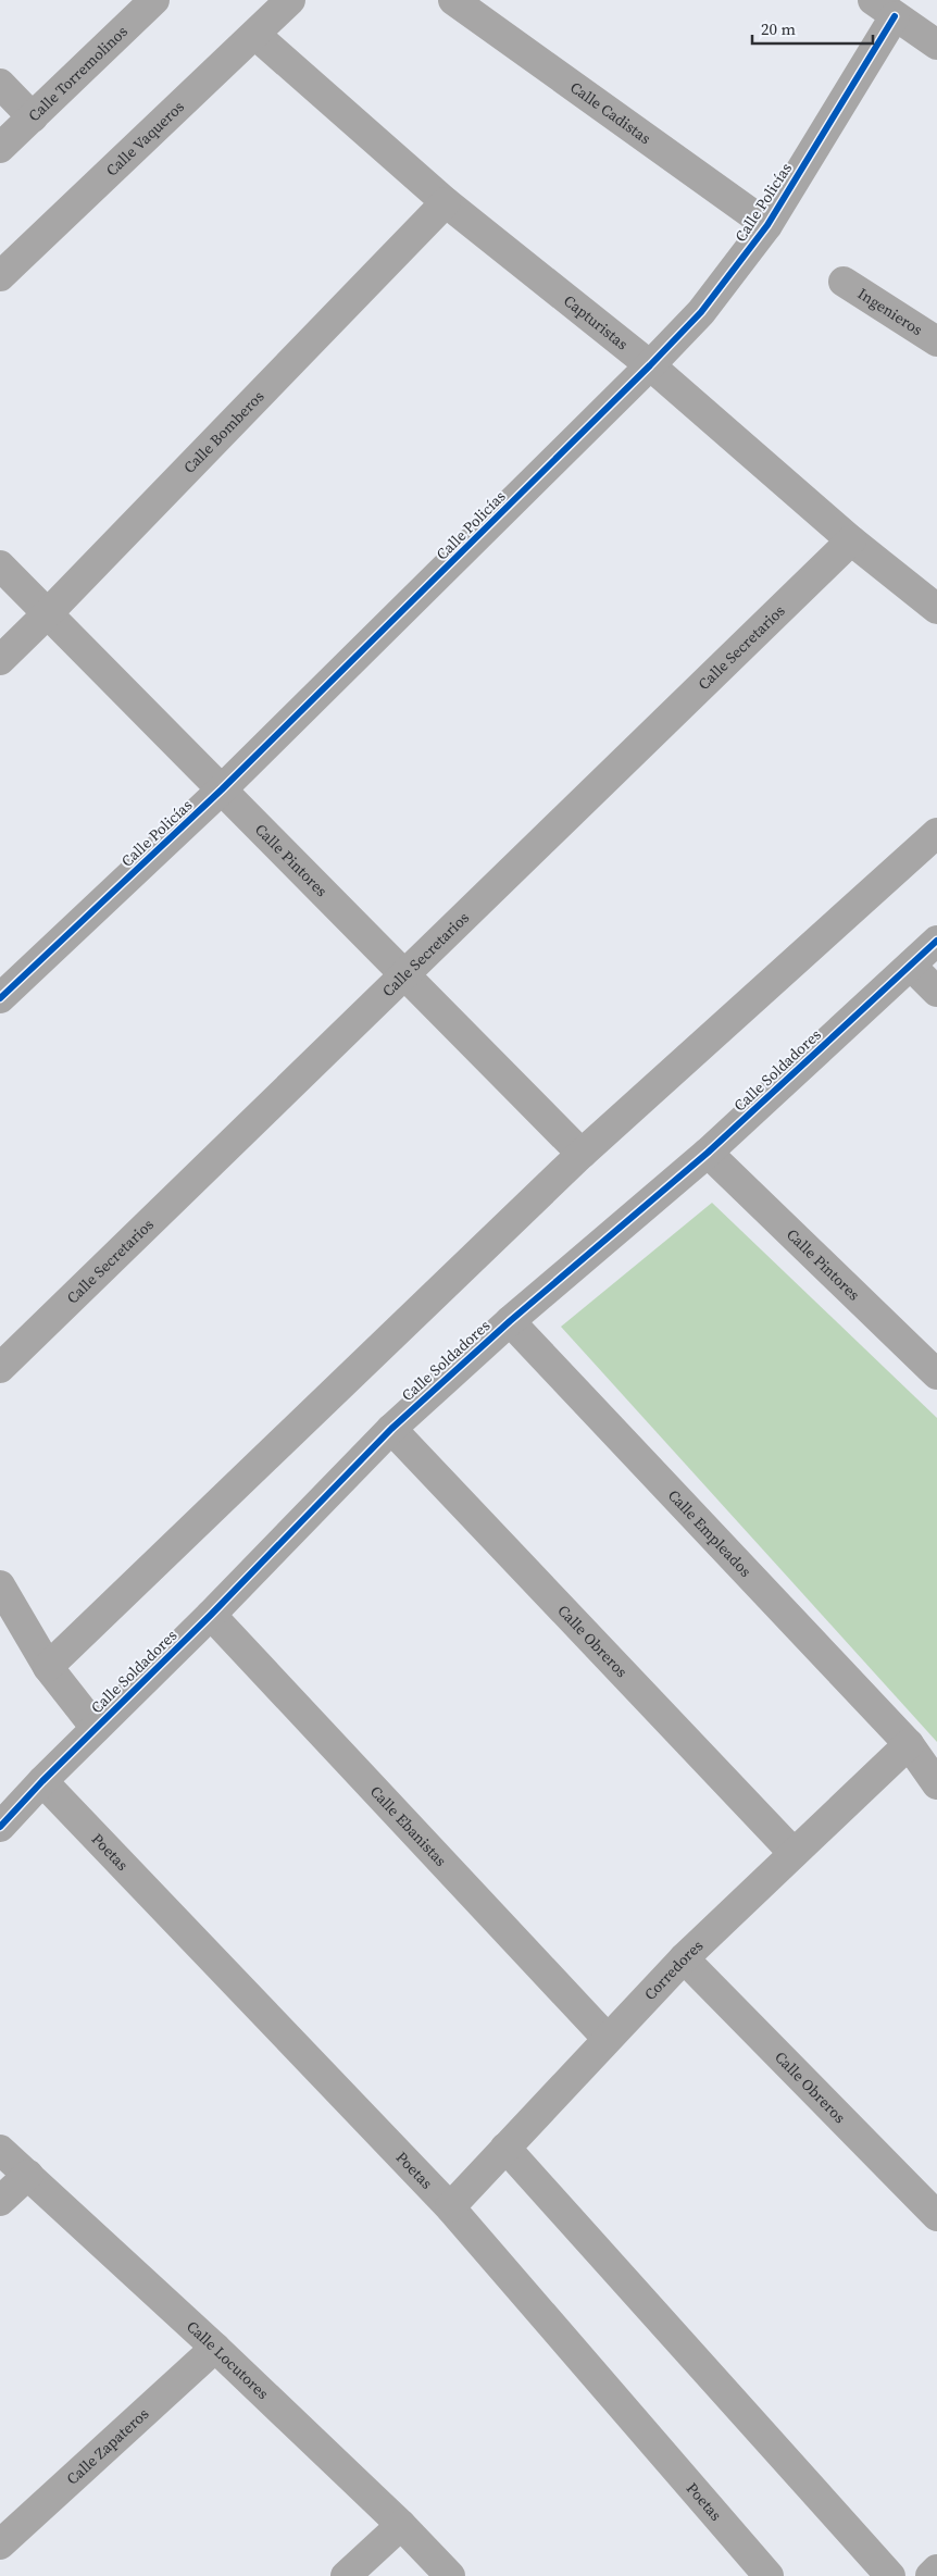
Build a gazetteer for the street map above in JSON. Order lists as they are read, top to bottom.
{
  "streets": {
    "street": [
      "Calle Torremolinos",
      "Calle Cadistas",
      "Calle Vaqueros",
      "Calle Policías",
      "Ingenieros",
      "Capturistas",
      "Calle Bomberos",
      "Calle Secretarios",
      "Calle Pintores",
      "Calle Soldadores",
      "Calle Empleados",
      "Calle Obreros",
      "Calle Ebanistas",
      "Poetas",
      "Corredores",
      "Calle Locutores",
      "Calle Zapateros"
    ]
  },
  "crossings": [
    ["Calle Cadistas", "Calle Policías"],
    ["Calle Vaqueros", "Capturistas"],
    ["Calle Policías", "Capturistas"],
    ["Calle Policías", "Calle Pintores"],
    ["Capturistas", "Calle Bomberos"],
    ["Capturistas", "Calle Secretarios"],
    ["Calle Bomberos", "Calle Pintores"],
    ["Calle Secretarios", "Calle Pintores"],
    ["Calle Pintores", "Calle Soldadores"],
    ["Calle Soldadores", "Calle Empleados"],
    ["Calle Soldadores", "Calle Obreros"],
    ["Calle Soldadores", "Calle Ebanistas"],
    ["Calle Soldadores", "Poetas"],
    ["Calle Empleados", "Corredores"],
    ["Calle Obreros", "Corredores"],
    ["Calle Ebanistas", "Corredores"],
    ["Poetas", "Corredores"],
    ["Calle Locutores", "Calle Zapateros"]
  ],
  "scale_bar": "20 m"
}
